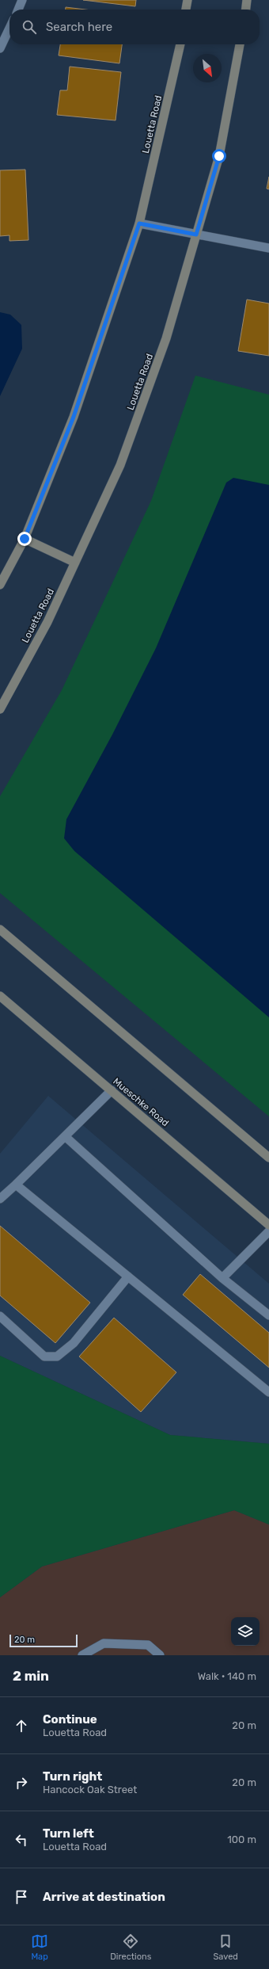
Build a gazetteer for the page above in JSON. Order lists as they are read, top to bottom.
{
  "streets": {
    "main road": ["Louetta Road", "Mueschke Road"]
  },
  "scale_bar": "20 m",
  "north": "bottom right",
  "page": {
    "search": "Search here",
    "scale": "20 m",
    "heading": ["2 min", "Walk · 140 m"],
    "list": [
      ["Continue", "Louetta Road", "20 m"],
      ["Turn right", "Hancock Oak Street", "20 m"],
      ["Turn left", "Louetta Road", "100 m"],
      "Arrive at destination"
    ],
    "nav": ["Map", "Directions", "Saved"]
  }
}
